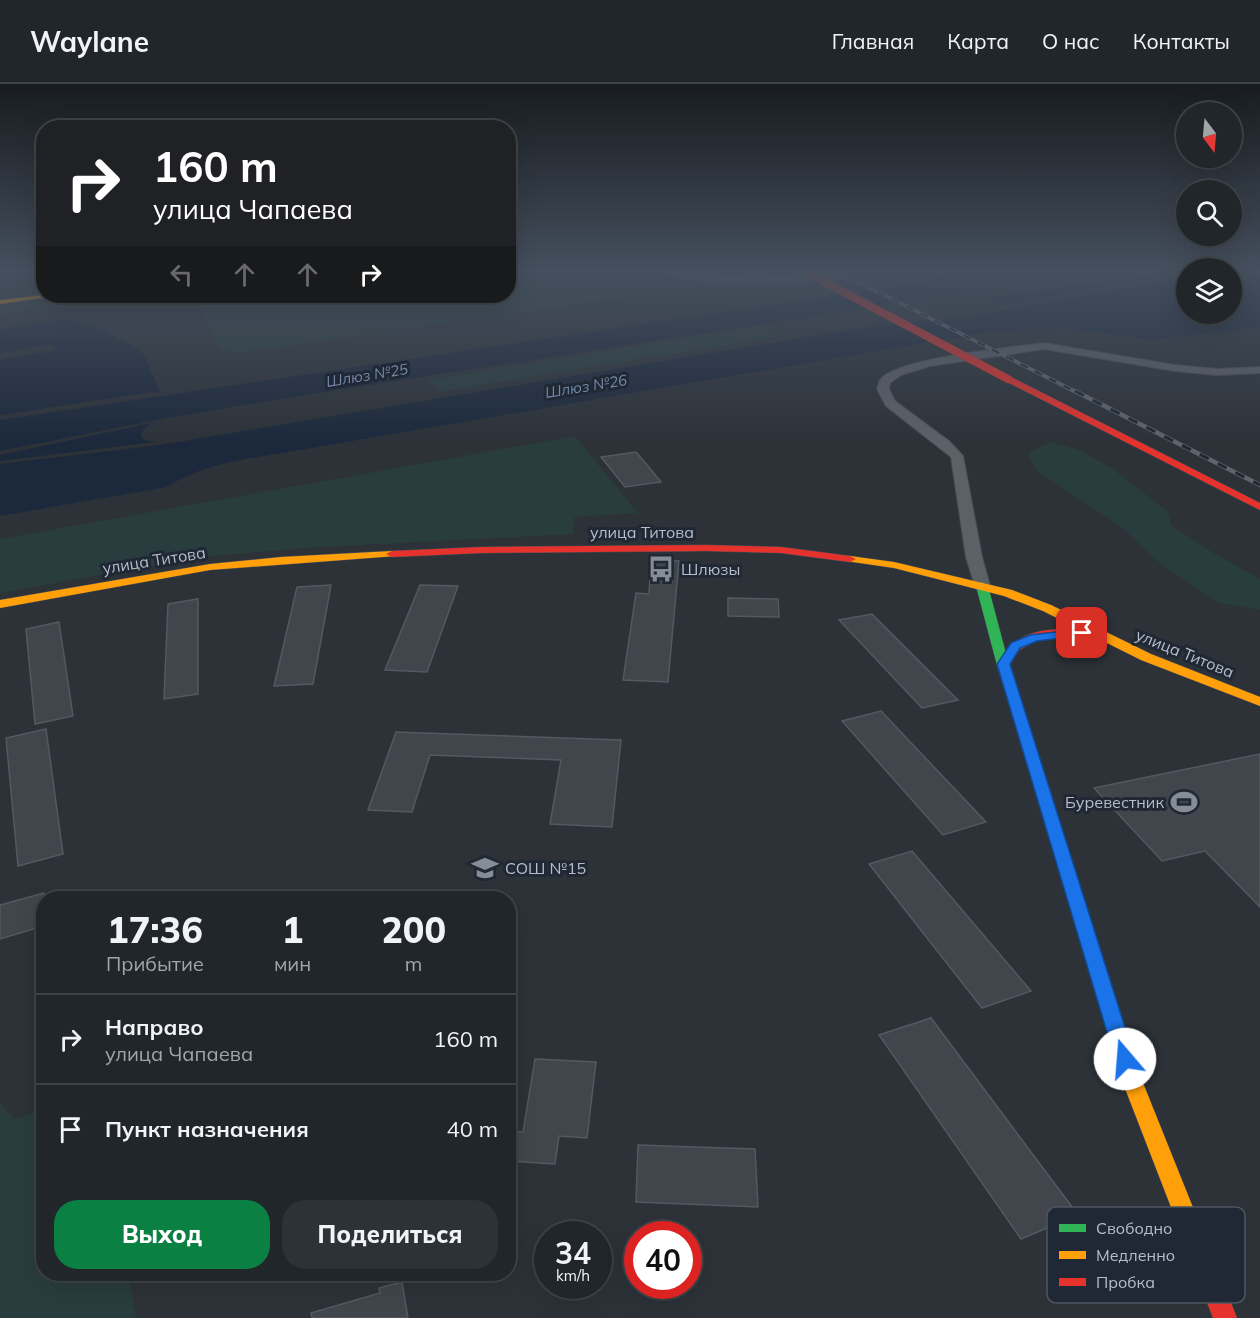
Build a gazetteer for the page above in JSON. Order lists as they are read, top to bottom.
{
  "streets": {
    "main road": ["улица Титова"]
  },
  "water": ["Шлюз №25", "Шлюз №26"],
  "places": {
    "bus stop": ["Шлюзы"],
    "sports": ["Буревестник"],
    "school or university": ["СОШ №15"]
  },
  "legend": ["Свободно", "Медленно", "Пробка"],
  "north": "bottom",
  "page": {
    "header": "Waylane",
    "nav": [
      "Главная",
      "Карта",
      "О нас",
      "Контакты"
    ],
    "turn": ["160 m", "улица Чапаева"],
    "eta": [
      "17:36",
      "Прибытие",
      "1",
      "мин",
      "200",
      "m"
    ],
    "list": [
      {
        "name": "Направо",
        "note": "улица Чапаева",
        "value": "160 m"
      },
      {
        "name": "Пункт назначения",
        "value": "40 m"
      }
    ],
    "buttons": ["Выход", "Поделиться"],
    "speed": "34 km/h",
    "limit": "40"
  }
}
